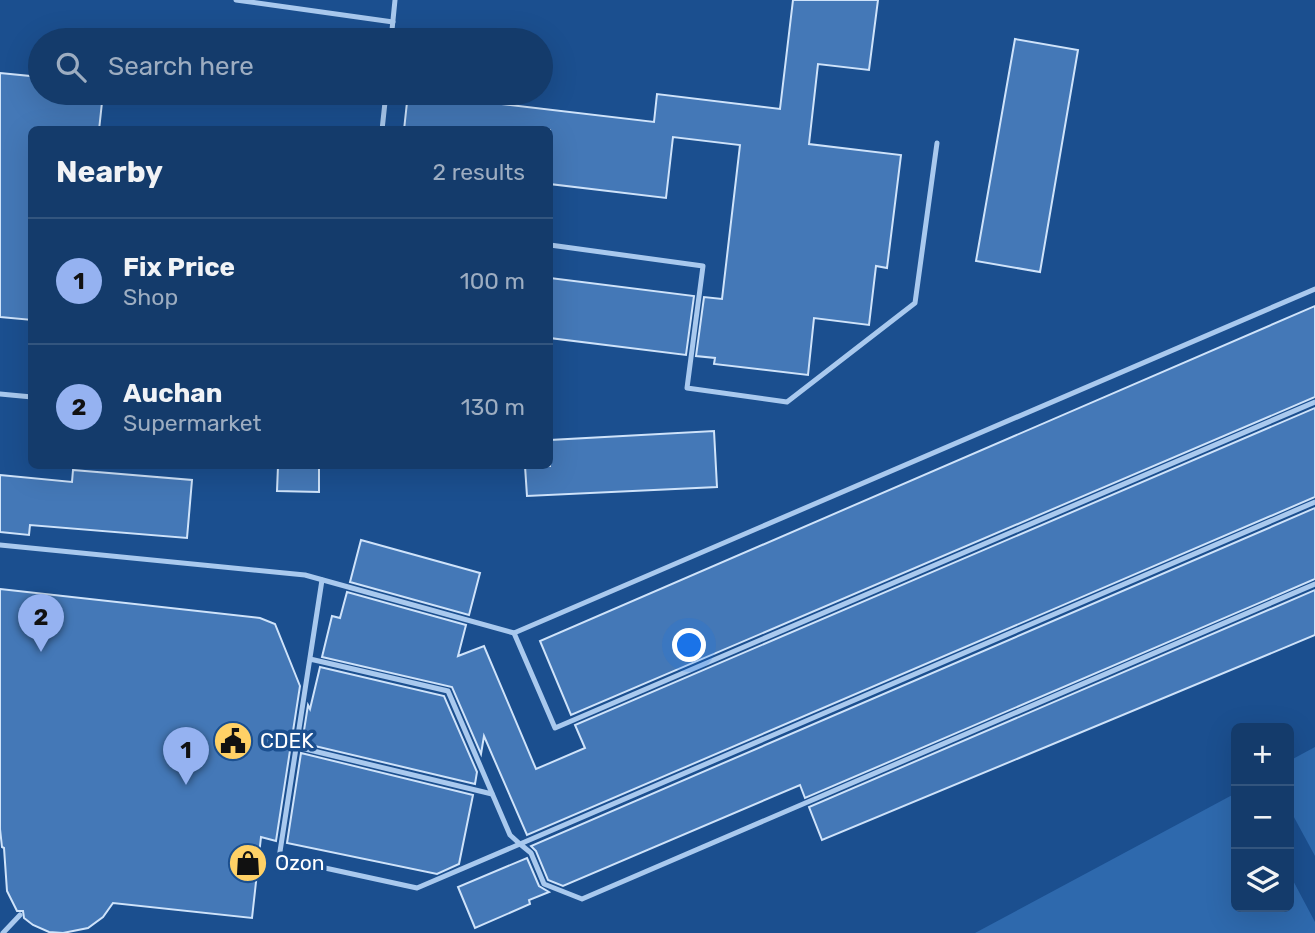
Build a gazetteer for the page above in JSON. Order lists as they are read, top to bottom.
{
  "places": {
    "public building": ["CDEK"],
    "shop": ["Ozon"]
  },
  "page": {
    "search": "Search here",
    "heading": ["Nearby", "2 results"],
    "list": [
      {
        "mark": "1",
        "name": "Fix Price",
        "note": "Shop",
        "value": "100 m"
      },
      {
        "mark": "2",
        "name": "Auchan",
        "note": "Supermarket",
        "value": "130 m"
      }
    ],
    "pins": ["2", "1"],
    "map_buttons": ["+", "−"]
  }
}
